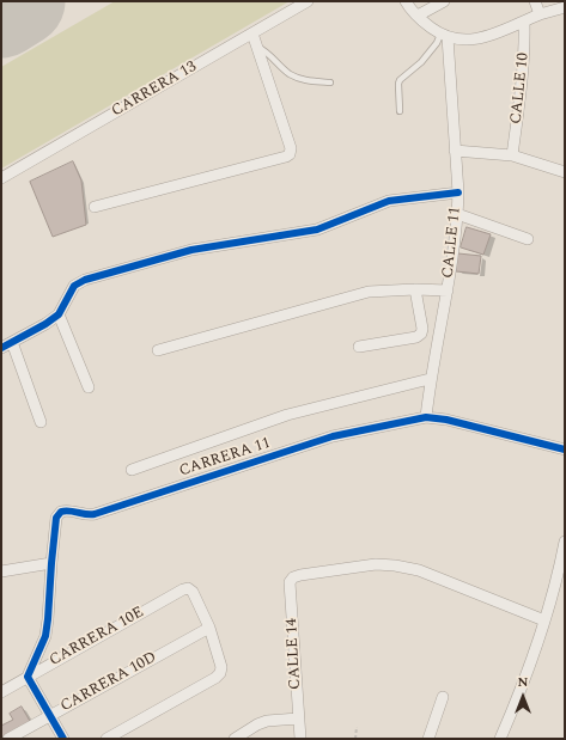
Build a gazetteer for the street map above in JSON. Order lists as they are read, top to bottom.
{
  "streets": {
    "street": [
      "CALLE 10",
      "CARRERA 13",
      "CALLE 11",
      "CARRERA 11",
      "CARRERA 10E",
      "CALLE 14",
      "CARRERA 10D"
    ]
  },
  "crossings": [
    ["CALLE 11", "CARRERA 11"],
    ["CARRERA 11", "CARRERA 10E"],
    ["CARRERA 10E", "CARRERA 10D"]
  ],
  "north": "top"
}
